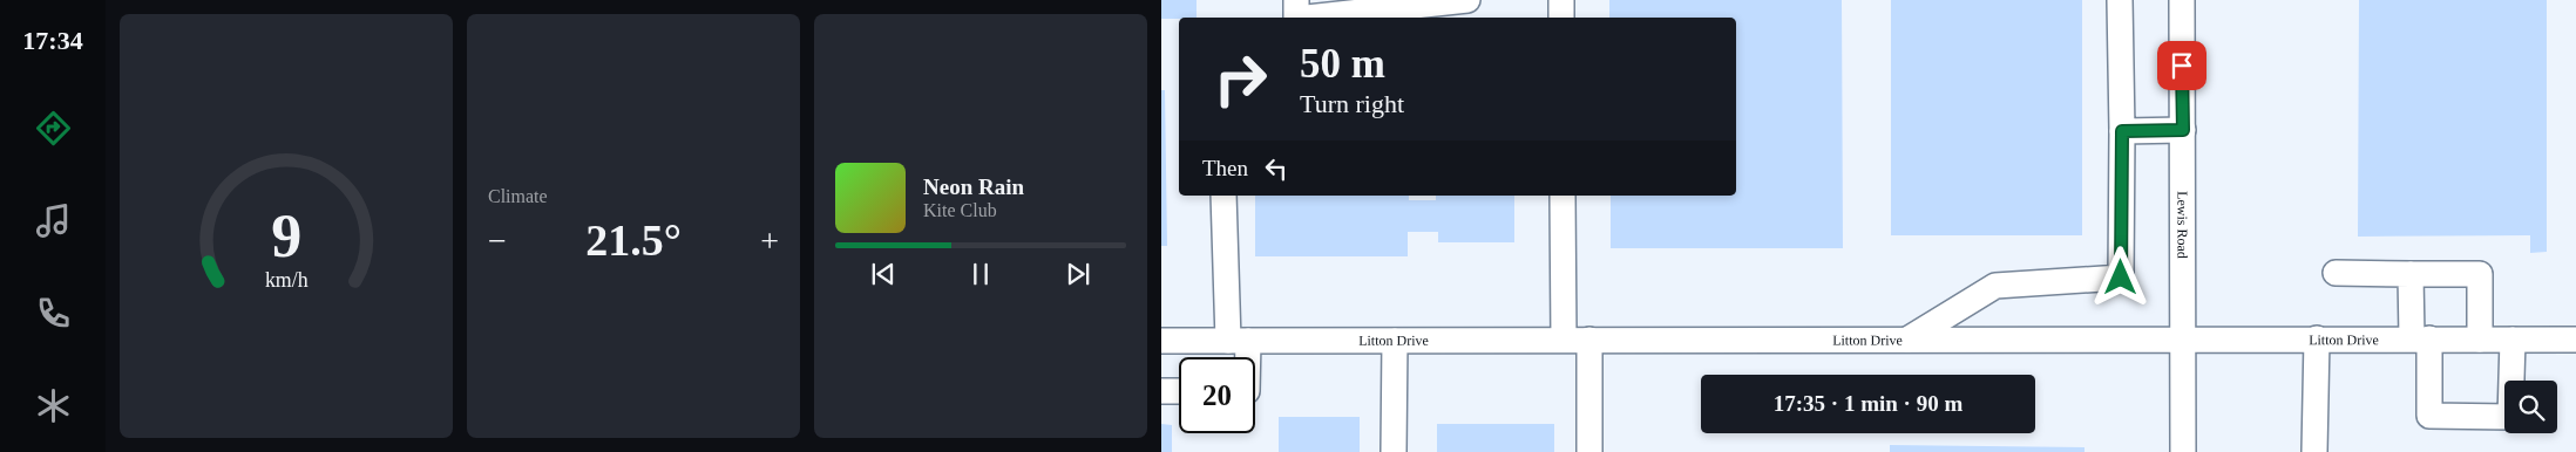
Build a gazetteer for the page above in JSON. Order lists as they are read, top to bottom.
{
  "streets": {
    "street": ["Lewis Road", "Litton Drive"]
  },
  "crossings": [
    ["Lewis Road", "Litton Drive"]
  ],
  "page": {
    "tabs": "17:34",
    "tile": "Climate",
    "turn": ["50 m", "Turn right"],
    "then": "Then",
    "song": ["Neon Rain", "Kite Club"],
    "heat": ["−", "21.5°", "+"],
    "limit": "20",
    "trip": "17:35 · 1 min · 90 m",
    "gauge": ["9", "km/h"]
  }
}
